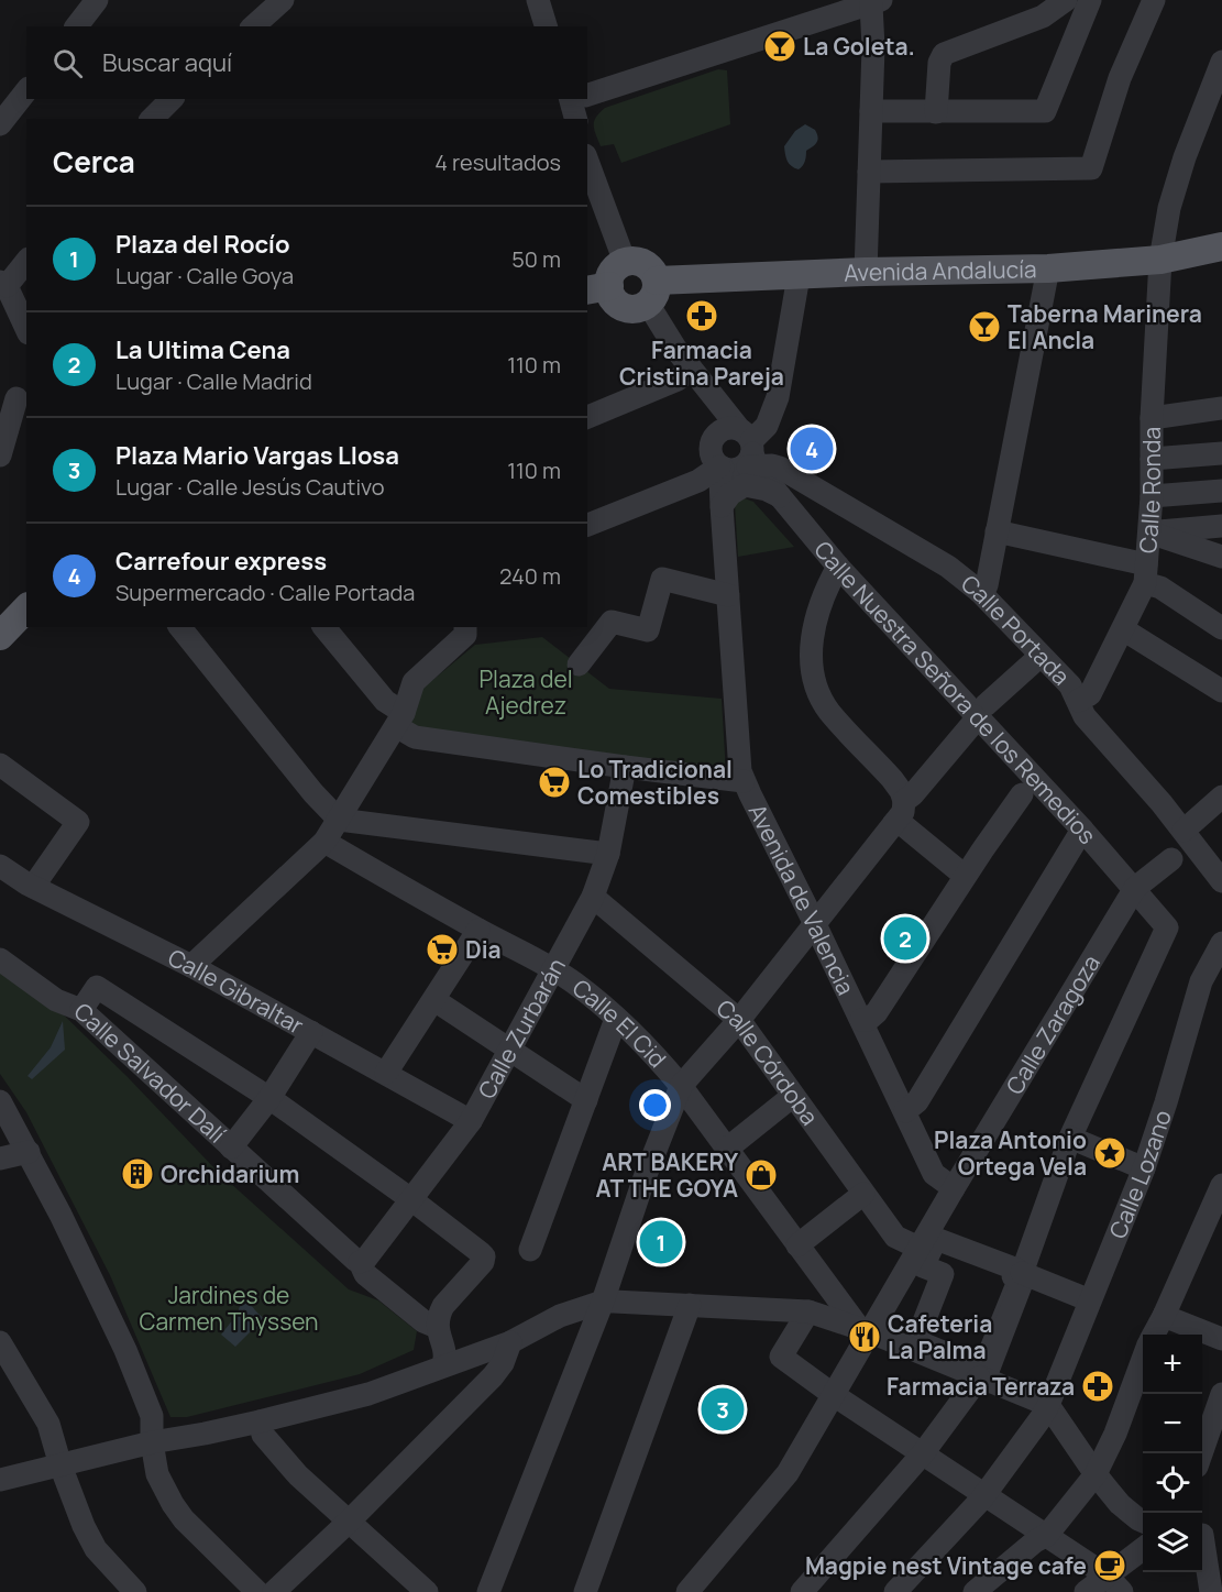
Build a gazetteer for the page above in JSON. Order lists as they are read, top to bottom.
{
  "streets": {
    "main road": ["Avenida Andalucía"],
    "street": [
      "Calle Ronda",
      "Calle Portada",
      "Calle Nuestra Señora de los Remedios",
      "Avenida de Valencia",
      "Calle Gibraltar",
      "Calle Zaragoza",
      "Calle El Cid",
      "Calle Zurbarán",
      "Calle Córdoba",
      "Calle Salvador Dalí",
      "Calle Lozano"
    ]
  },
  "crossings": [
    ["Avenida Andalucía", "Calle Ronda"],
    ["Calle Ronda", "Calle Portada"],
    ["Calle Portada", "Calle Nuestra Señora de los Remedios"],
    ["Calle Portada", "Avenida de Valencia"],
    ["Calle Nuestra Señora de los Remedios", "Avenida de Valencia"],
    ["Calle Nuestra Señora de los Remedios", "Calle Zaragoza"],
    ["Avenida de Valencia", "Calle Zaragoza"],
    ["Calle Gibraltar", "Calle Zurbarán"],
    ["Calle Zaragoza", "Calle El Cid"],
    ["Calle Zaragoza", "Calle Córdoba"],
    ["Calle El Cid", "Calle Zurbarán"],
    ["Calle Zurbarán", "Calle Córdoba"],
    ["Calle Zurbarán", "Calle Salvador Dalí"]
  ],
  "parks": ["Plaza del Ajedrez", "Jardines de Carmen Thyssen"],
  "places": {
    "bar": ["La Goleta.", "Taberna Marinera El Ancla"],
    "pharmacy": ["Farmacia Cristina Pareja", "Farmacia Terraza"],
    "supermarket": ["Lo Tradicional Comestibles", "Dia"],
    "place": ["Plaza Antonio Ortega Vela"],
    "building": ["Orchidarium"],
    "shop": ["ART BAKERY AT THE GOYA"],
    "restaurant": ["Cafeteria La Palma"],
    "cafe": ["Magpie nest Vintage cafe"]
  },
  "page": {
    "search": "Buscar aquí",
    "heading": ["Cerca", "4 resultados"],
    "list": [
      {
        "mark": "1",
        "name": "Plaza del Rocío",
        "note": "Lugar · Calle Goya",
        "value": "50 m"
      },
      {
        "mark": "2",
        "name": "La Ultima Cena",
        "note": "Lugar · Calle Madrid",
        "value": "110 m"
      },
      {
        "mark": "3",
        "name": "Plaza Mario Vargas Llosa",
        "note": "Lugar · Calle Jesús Cautivo",
        "value": "110 m"
      },
      {
        "mark": "4",
        "name": "Carrefour express",
        "note": "Supermercado · Calle Portada",
        "value": "240 m"
      }
    ],
    "pins": [
      "4",
      "2",
      "1",
      "3"
    ],
    "map_buttons": ["+", "−"]
  }
}
